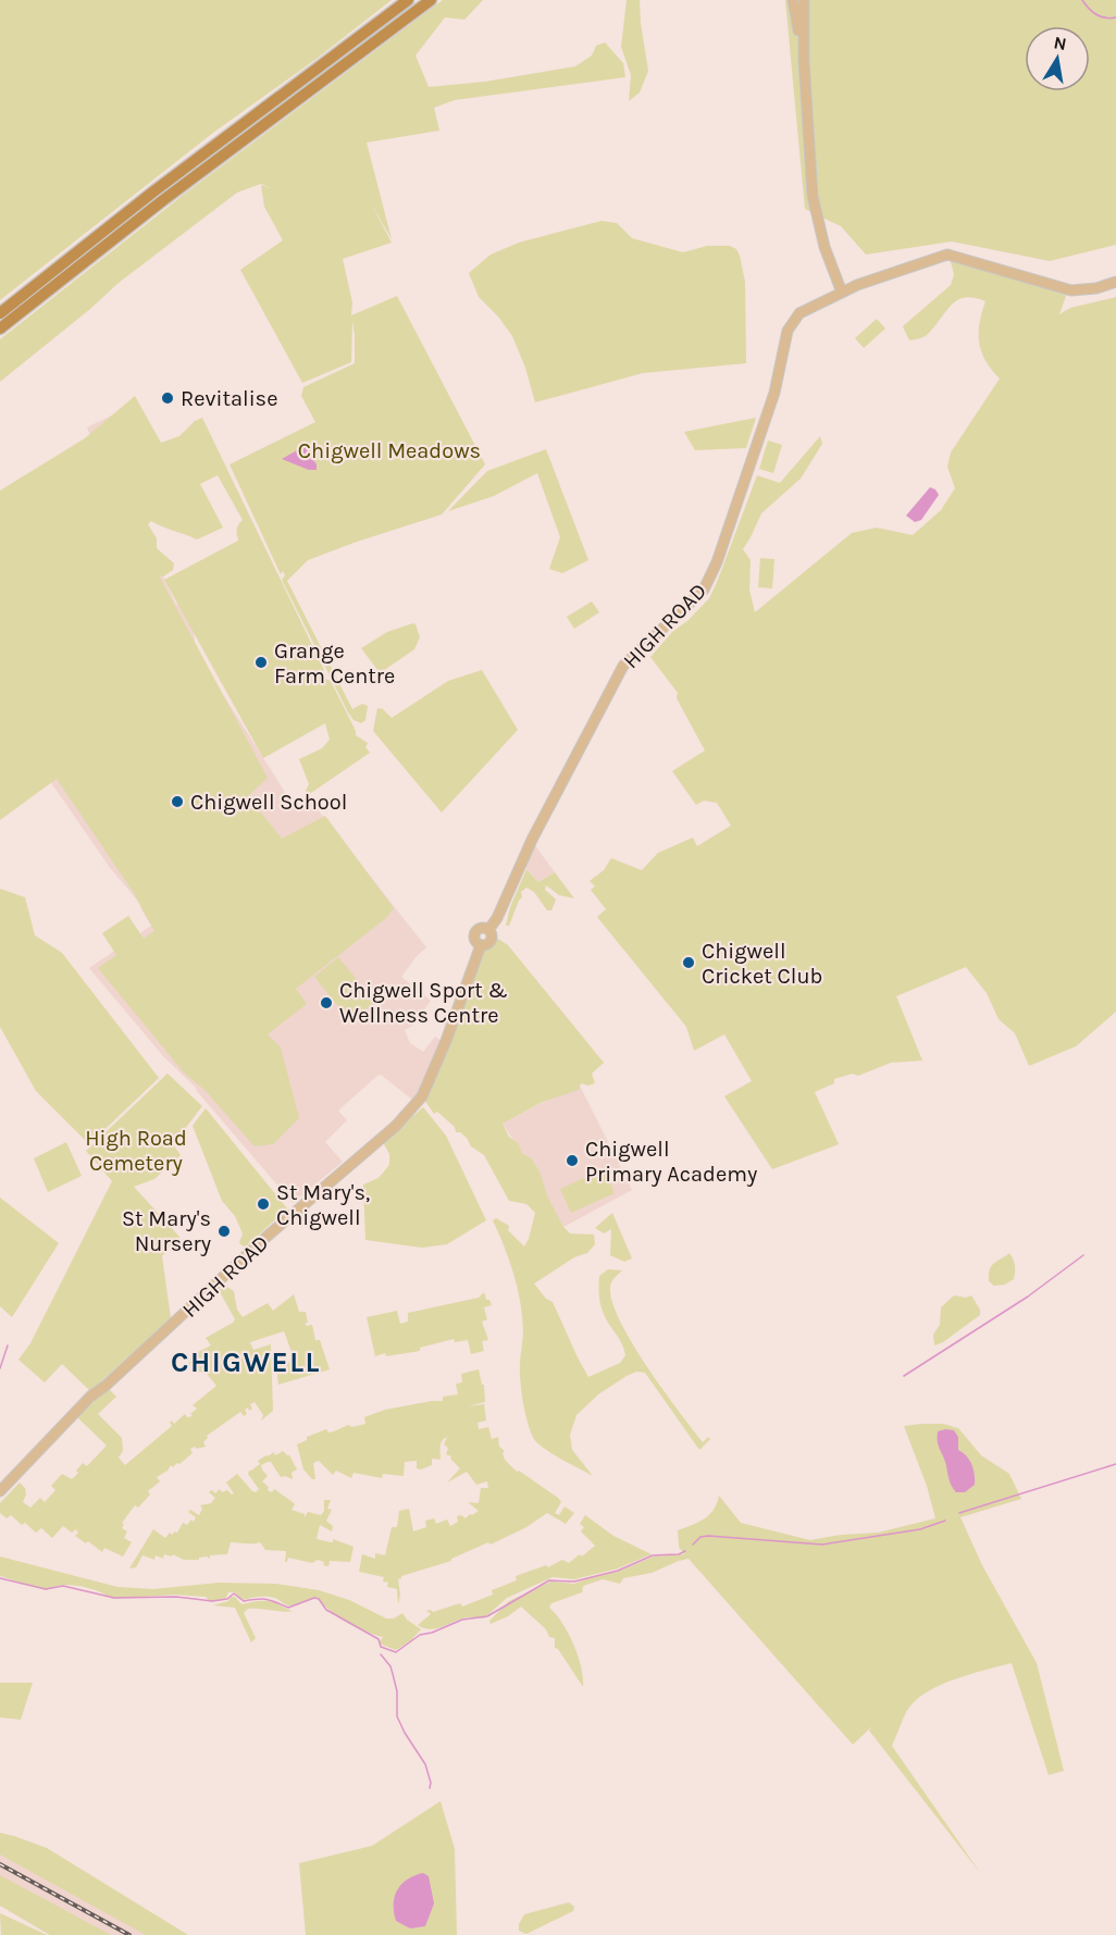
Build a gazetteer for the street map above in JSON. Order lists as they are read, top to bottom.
{
  "streets": {
    "main road": ["HIGH ROAD"]
  },
  "districts": ["CHIGWELL"],
  "parks": ["Chigwell Meadows", "High Road Cemetery"],
  "places": [
    "Revitalise",
    "Grange Farm Centre",
    "Chigwell School",
    "Chigwell Cricket Club",
    "Chigwell Sport & Wellness Centre",
    "Chigwell Primary Academy",
    "St Mary's, Chigwell",
    "St Mary's Nursery"
  ],
  "north": "top"
}
